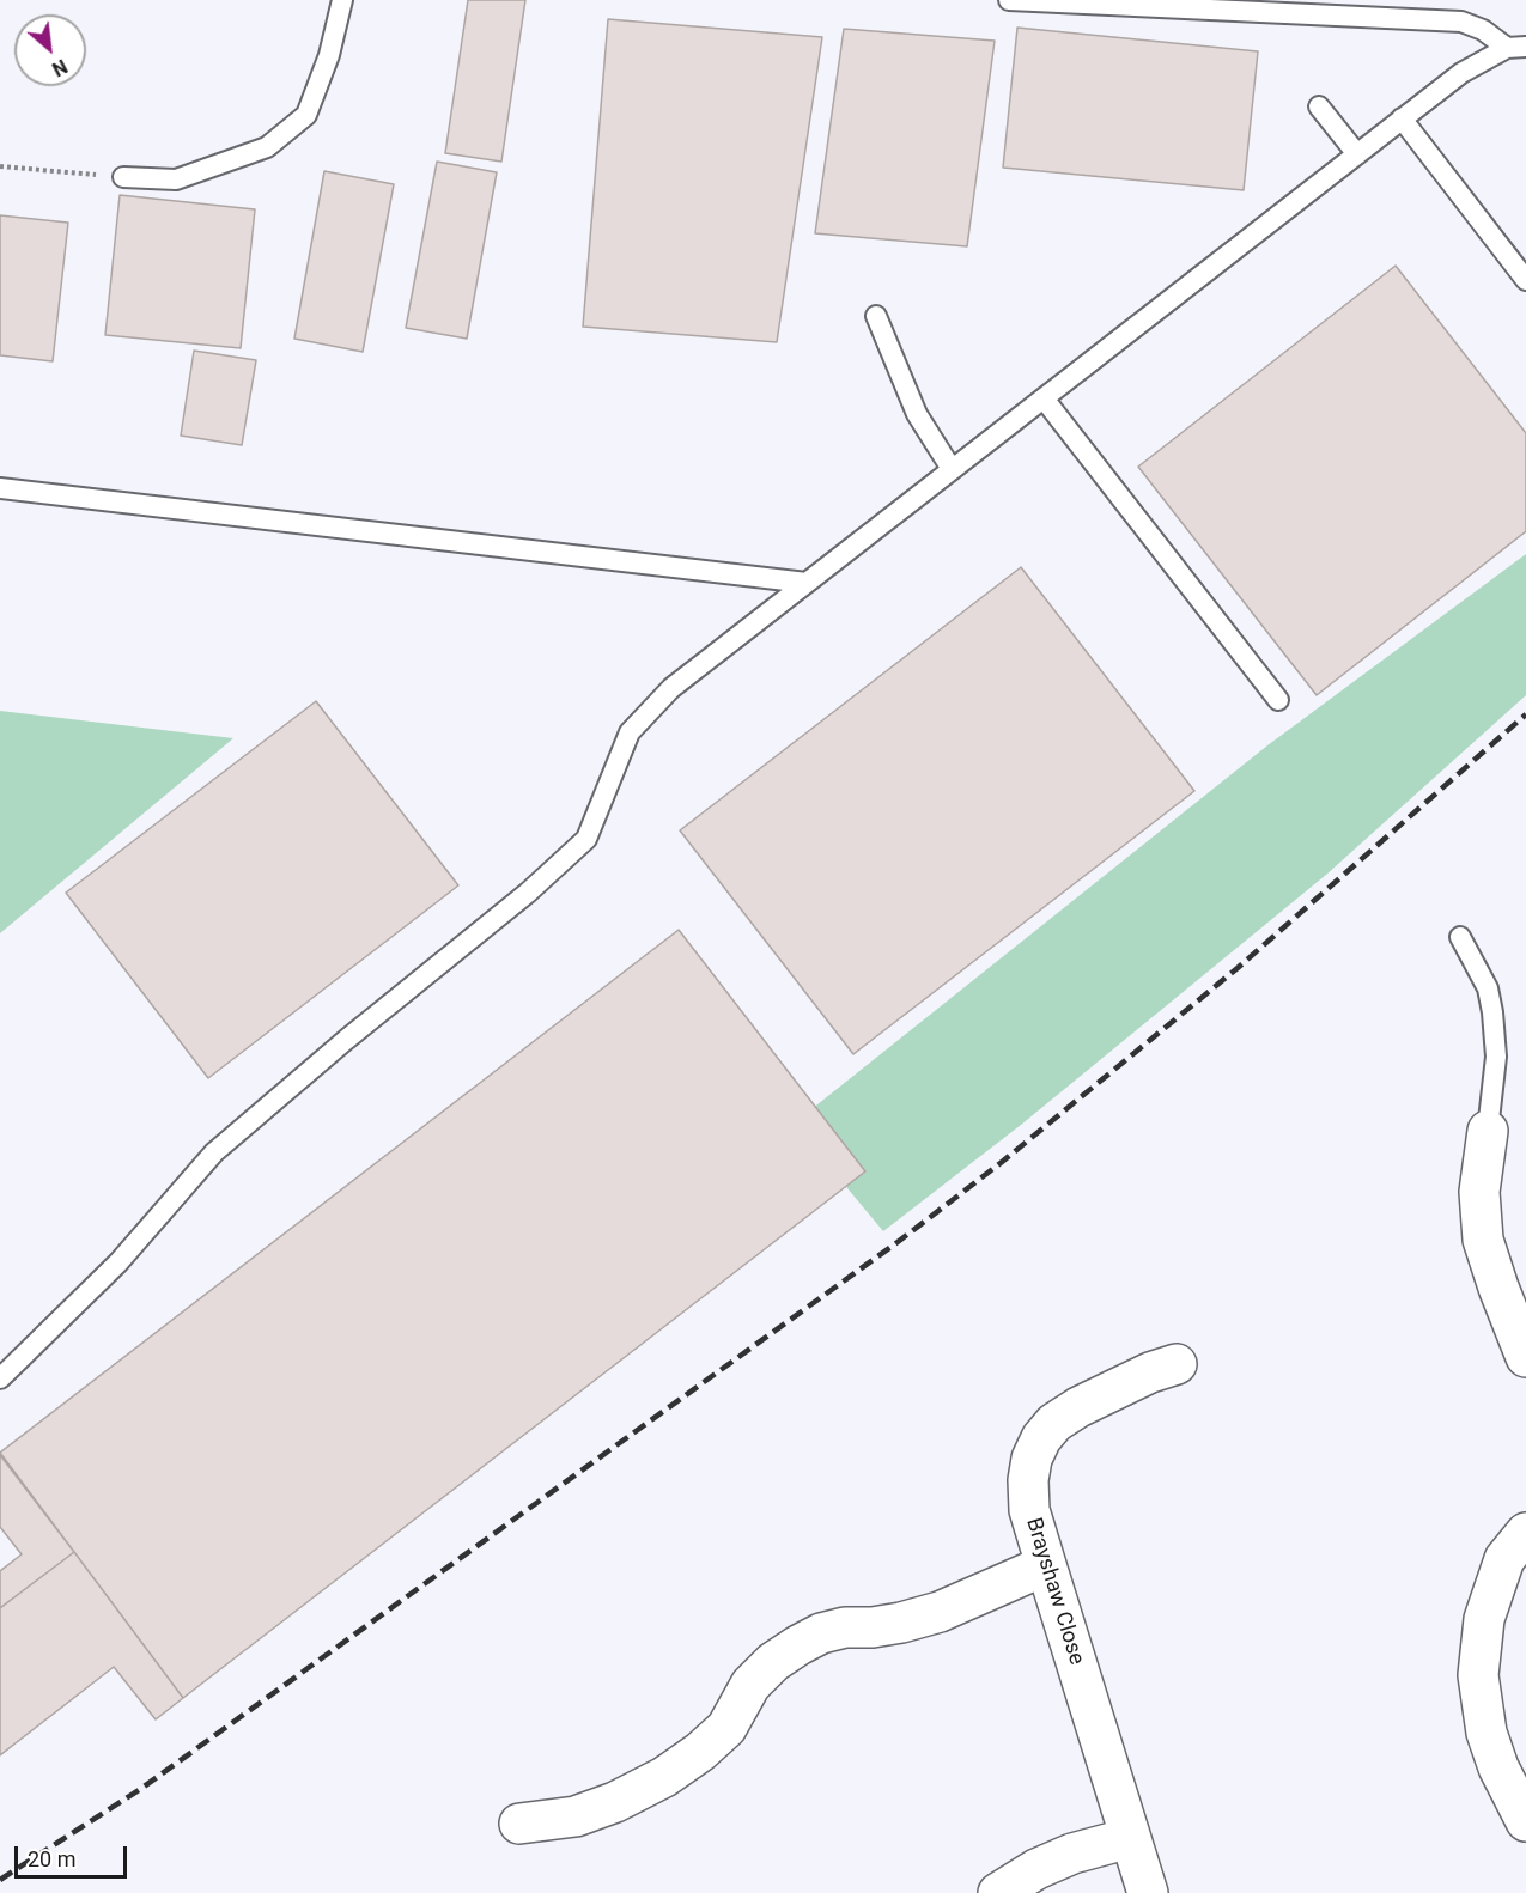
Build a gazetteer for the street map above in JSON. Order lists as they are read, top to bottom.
{
  "streets": {
    "street": ["Brayshaw Close"]
  },
  "scale_bar": "20 m",
  "north": "bottom right"
}
